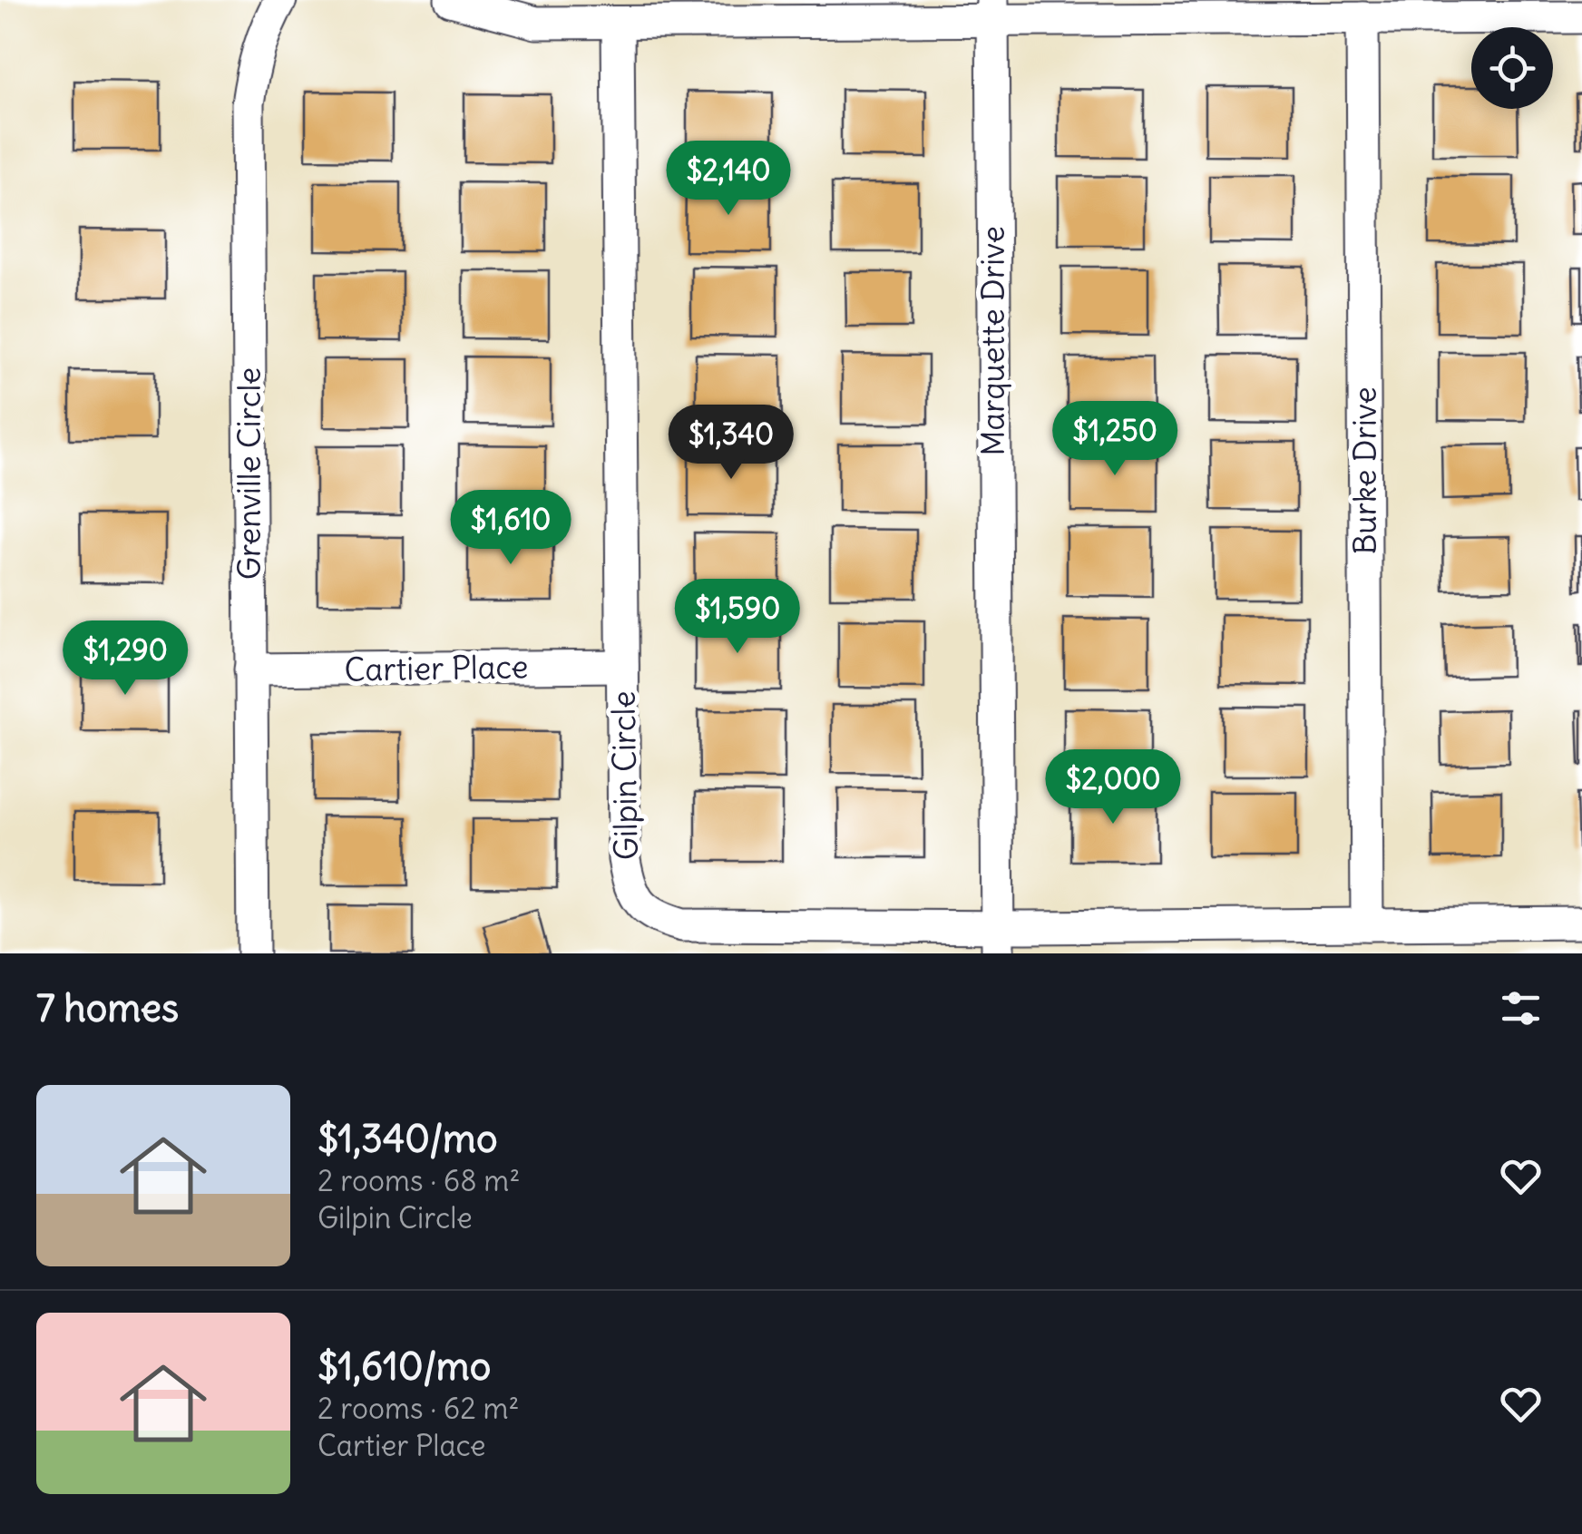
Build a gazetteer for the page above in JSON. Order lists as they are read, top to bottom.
{
  "streets": {
    "street": [
      "Marquette Drive",
      "Burke Drive",
      "Grenville Circle",
      "Cartier Place",
      "Gilpin Circle"
    ]
  },
  "crossings": [
    ["Marquette Drive", "Gilpin Circle"],
    ["Burke Drive", "Gilpin Circle"],
    ["Grenville Circle", "Cartier Place"],
    ["Cartier Place", "Gilpin Circle"]
  ],
  "page": {
    "price": [
      "$2,140",
      "$1,250",
      "$1,340",
      "$1,610",
      "$1,590",
      "$1,290",
      "$2,000"
    ],
    "heading": "7 homes",
    "list": [
      {
        "name": "$1,340/mo",
        "note": "2 rooms · 68 m² · Gilpin Circle"
      },
      {
        "name": "$1,610/mo",
        "note": "2 rooms · 62 m² · Cartier Place"
      }
    ]
  }
}
